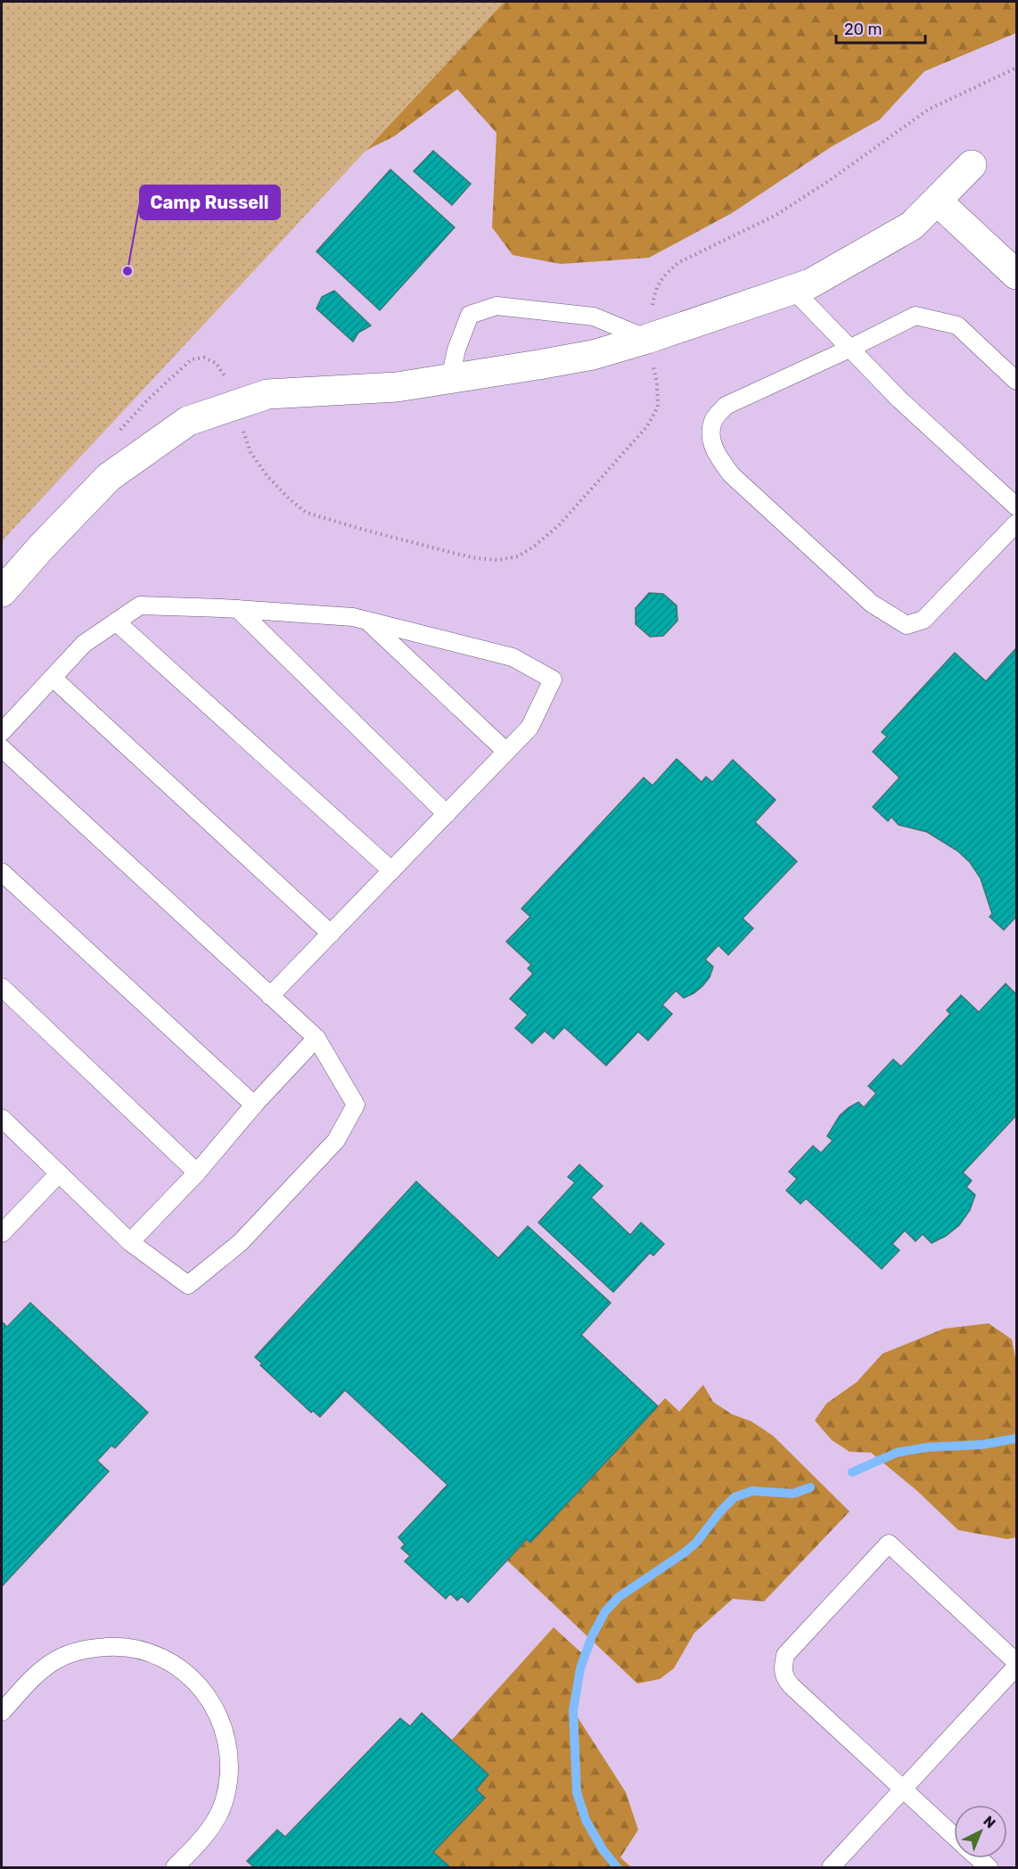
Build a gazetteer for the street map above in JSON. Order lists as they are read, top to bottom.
{
  "places": ["Camp Russell"],
  "scale_bar": "20 m",
  "north": "top right"
}
